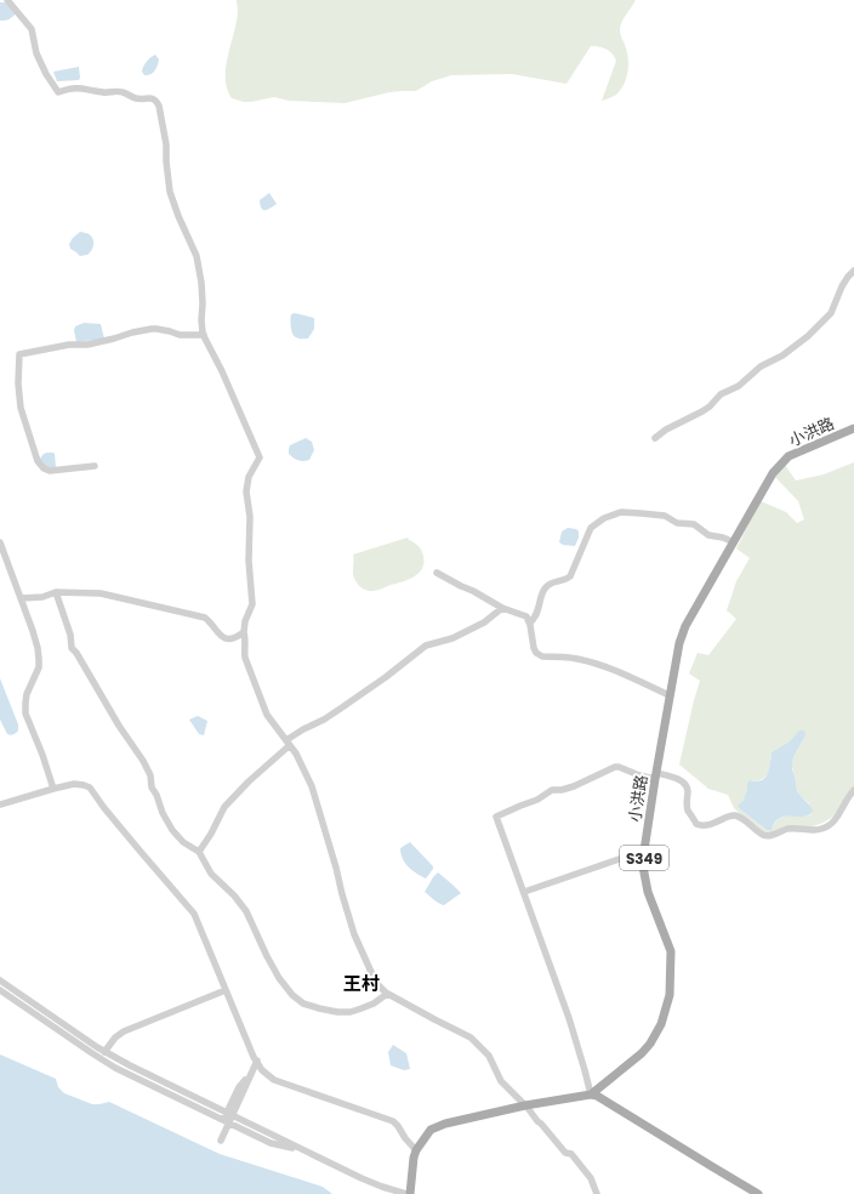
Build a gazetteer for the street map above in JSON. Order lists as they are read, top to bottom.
{
  "streets": {
    "main road": ["小洪路", "S349"]
  },
  "districts": ["王村"]
}
